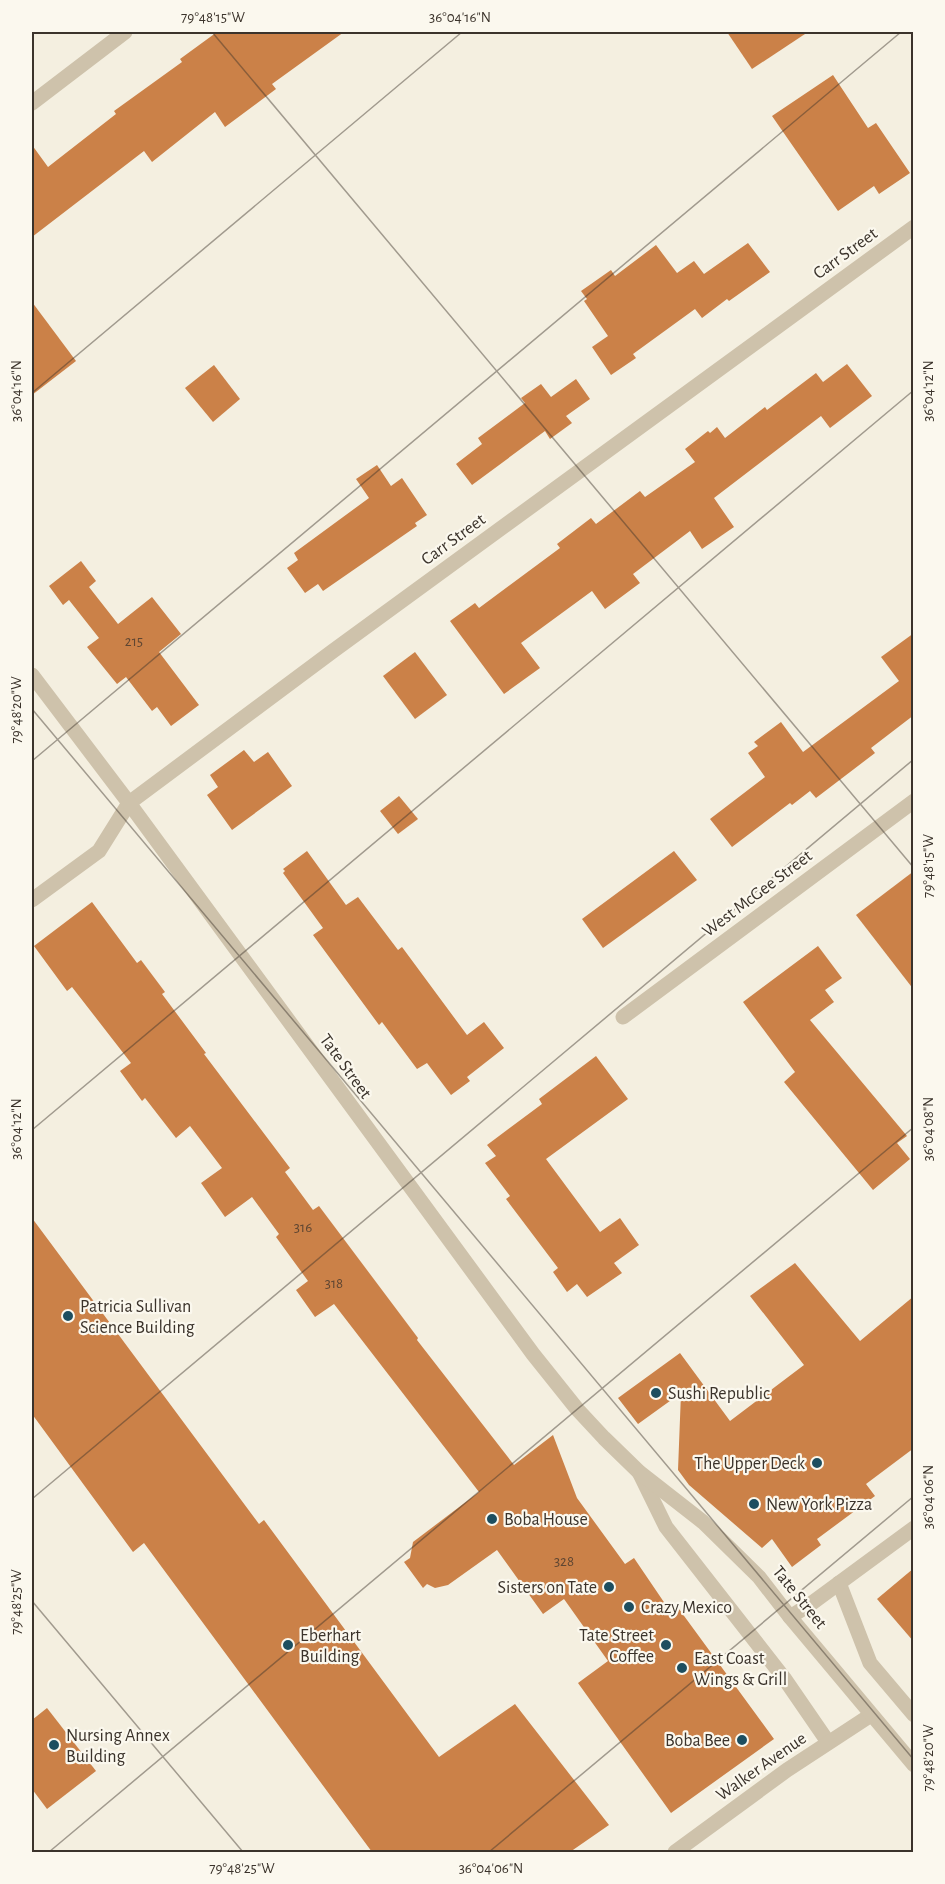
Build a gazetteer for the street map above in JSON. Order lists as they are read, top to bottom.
{
  "streets": {
    "street": [
      "Carr Street",
      "West McGee Street",
      "Tate Street",
      "Walker Avenue"
    ]
  },
  "crossings": [
    ["Carr Street", "Tate Street"],
    ["Tate Street", "Walker Avenue"]
  ],
  "places": [
    "Patricia Sullivan Science Building",
    "Sushi Republic",
    "The Upper Deck",
    "New York Pizza",
    "Boba House",
    "Sisters on Tate",
    "Crazy Mexico",
    "Eberhart Building",
    "Tate Street Coffee",
    "East Coast Wings & Grill",
    "Boba Bee",
    "Nursing Annex Building"
  ],
  "house_numbers": [
    "215",
    "316",
    "318",
    "328"
  ],
  "coordinates": [
    "79°48'15\"W",
    "36°04'16\"N",
    "36°04'12\"N",
    "79°48'20\"W",
    "36°04'08\"N",
    "36°04'06\"N",
    "79°48'25\"W"
  ]
}
